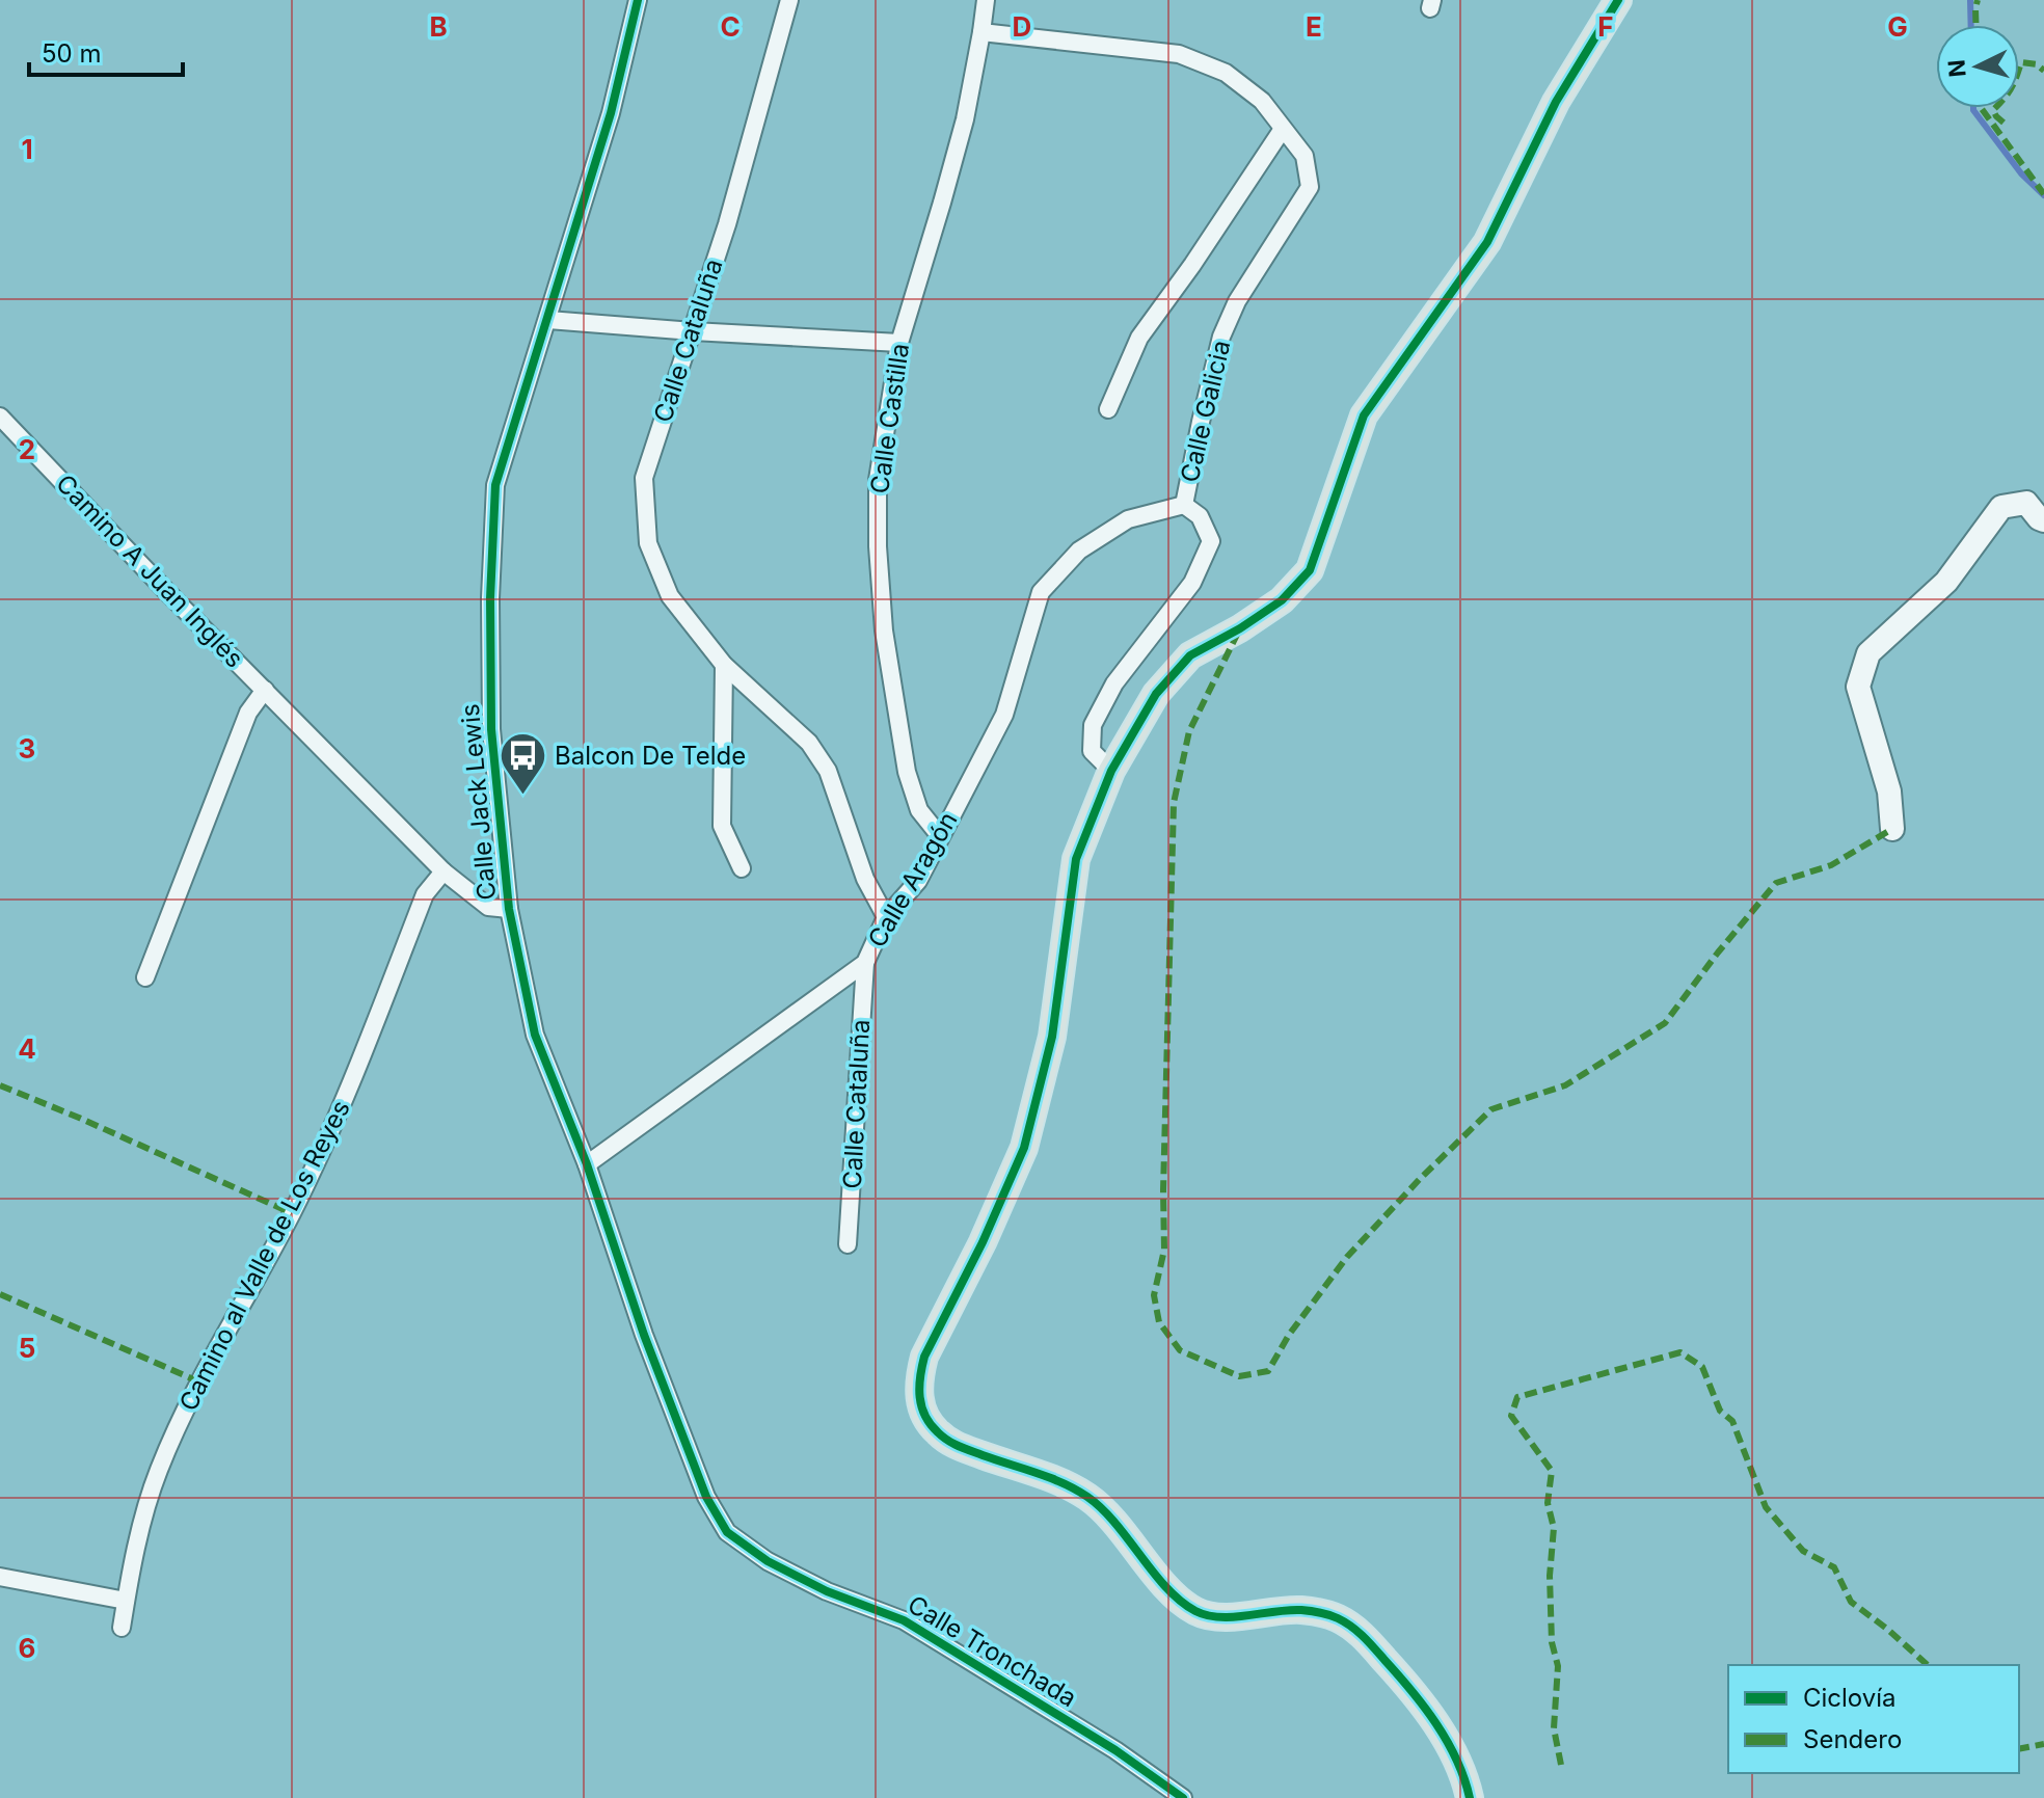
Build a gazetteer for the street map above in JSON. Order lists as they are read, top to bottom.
{
  "streets": {
    "street": [
      "Calle Cataluña",
      "Calle Galicia",
      "Calle Castilla",
      "Camino A Juan Inglés",
      "Calle Jack Lewis",
      "Calle Aragón",
      "Camino al Valle de Los Reyes",
      "Calle Tronchada"
    ]
  },
  "crossings": [
    ["Calle Cataluña", "Calle Aragón"],
    ["Calle Galicia", "Calle Castilla"],
    ["Calle Galicia", "Calle Aragón"],
    ["Calle Castilla", "Calle Aragón"],
    ["Camino A Juan Inglés", "Calle Jack Lewis"],
    ["Camino A Juan Inglés", "Camino al Valle de Los Reyes"],
    ["Calle Jack Lewis", "Calle Aragón"],
    ["Calle Jack Lewis", "Calle Tronchada"]
  ],
  "places": {
    "bus stop": ["Balcon De Telde"]
  },
  "legend": ["Ciclovía", "Sendero"],
  "scale_bar": "50 m",
  "north": "left",
  "grid": {
    "columns": [
      "B",
      "C",
      "D",
      "E",
      "F",
      "G"
    ],
    "rows": [
      "1",
      "2",
      "3",
      "4",
      "5",
      "6"
    ]
  }
}
